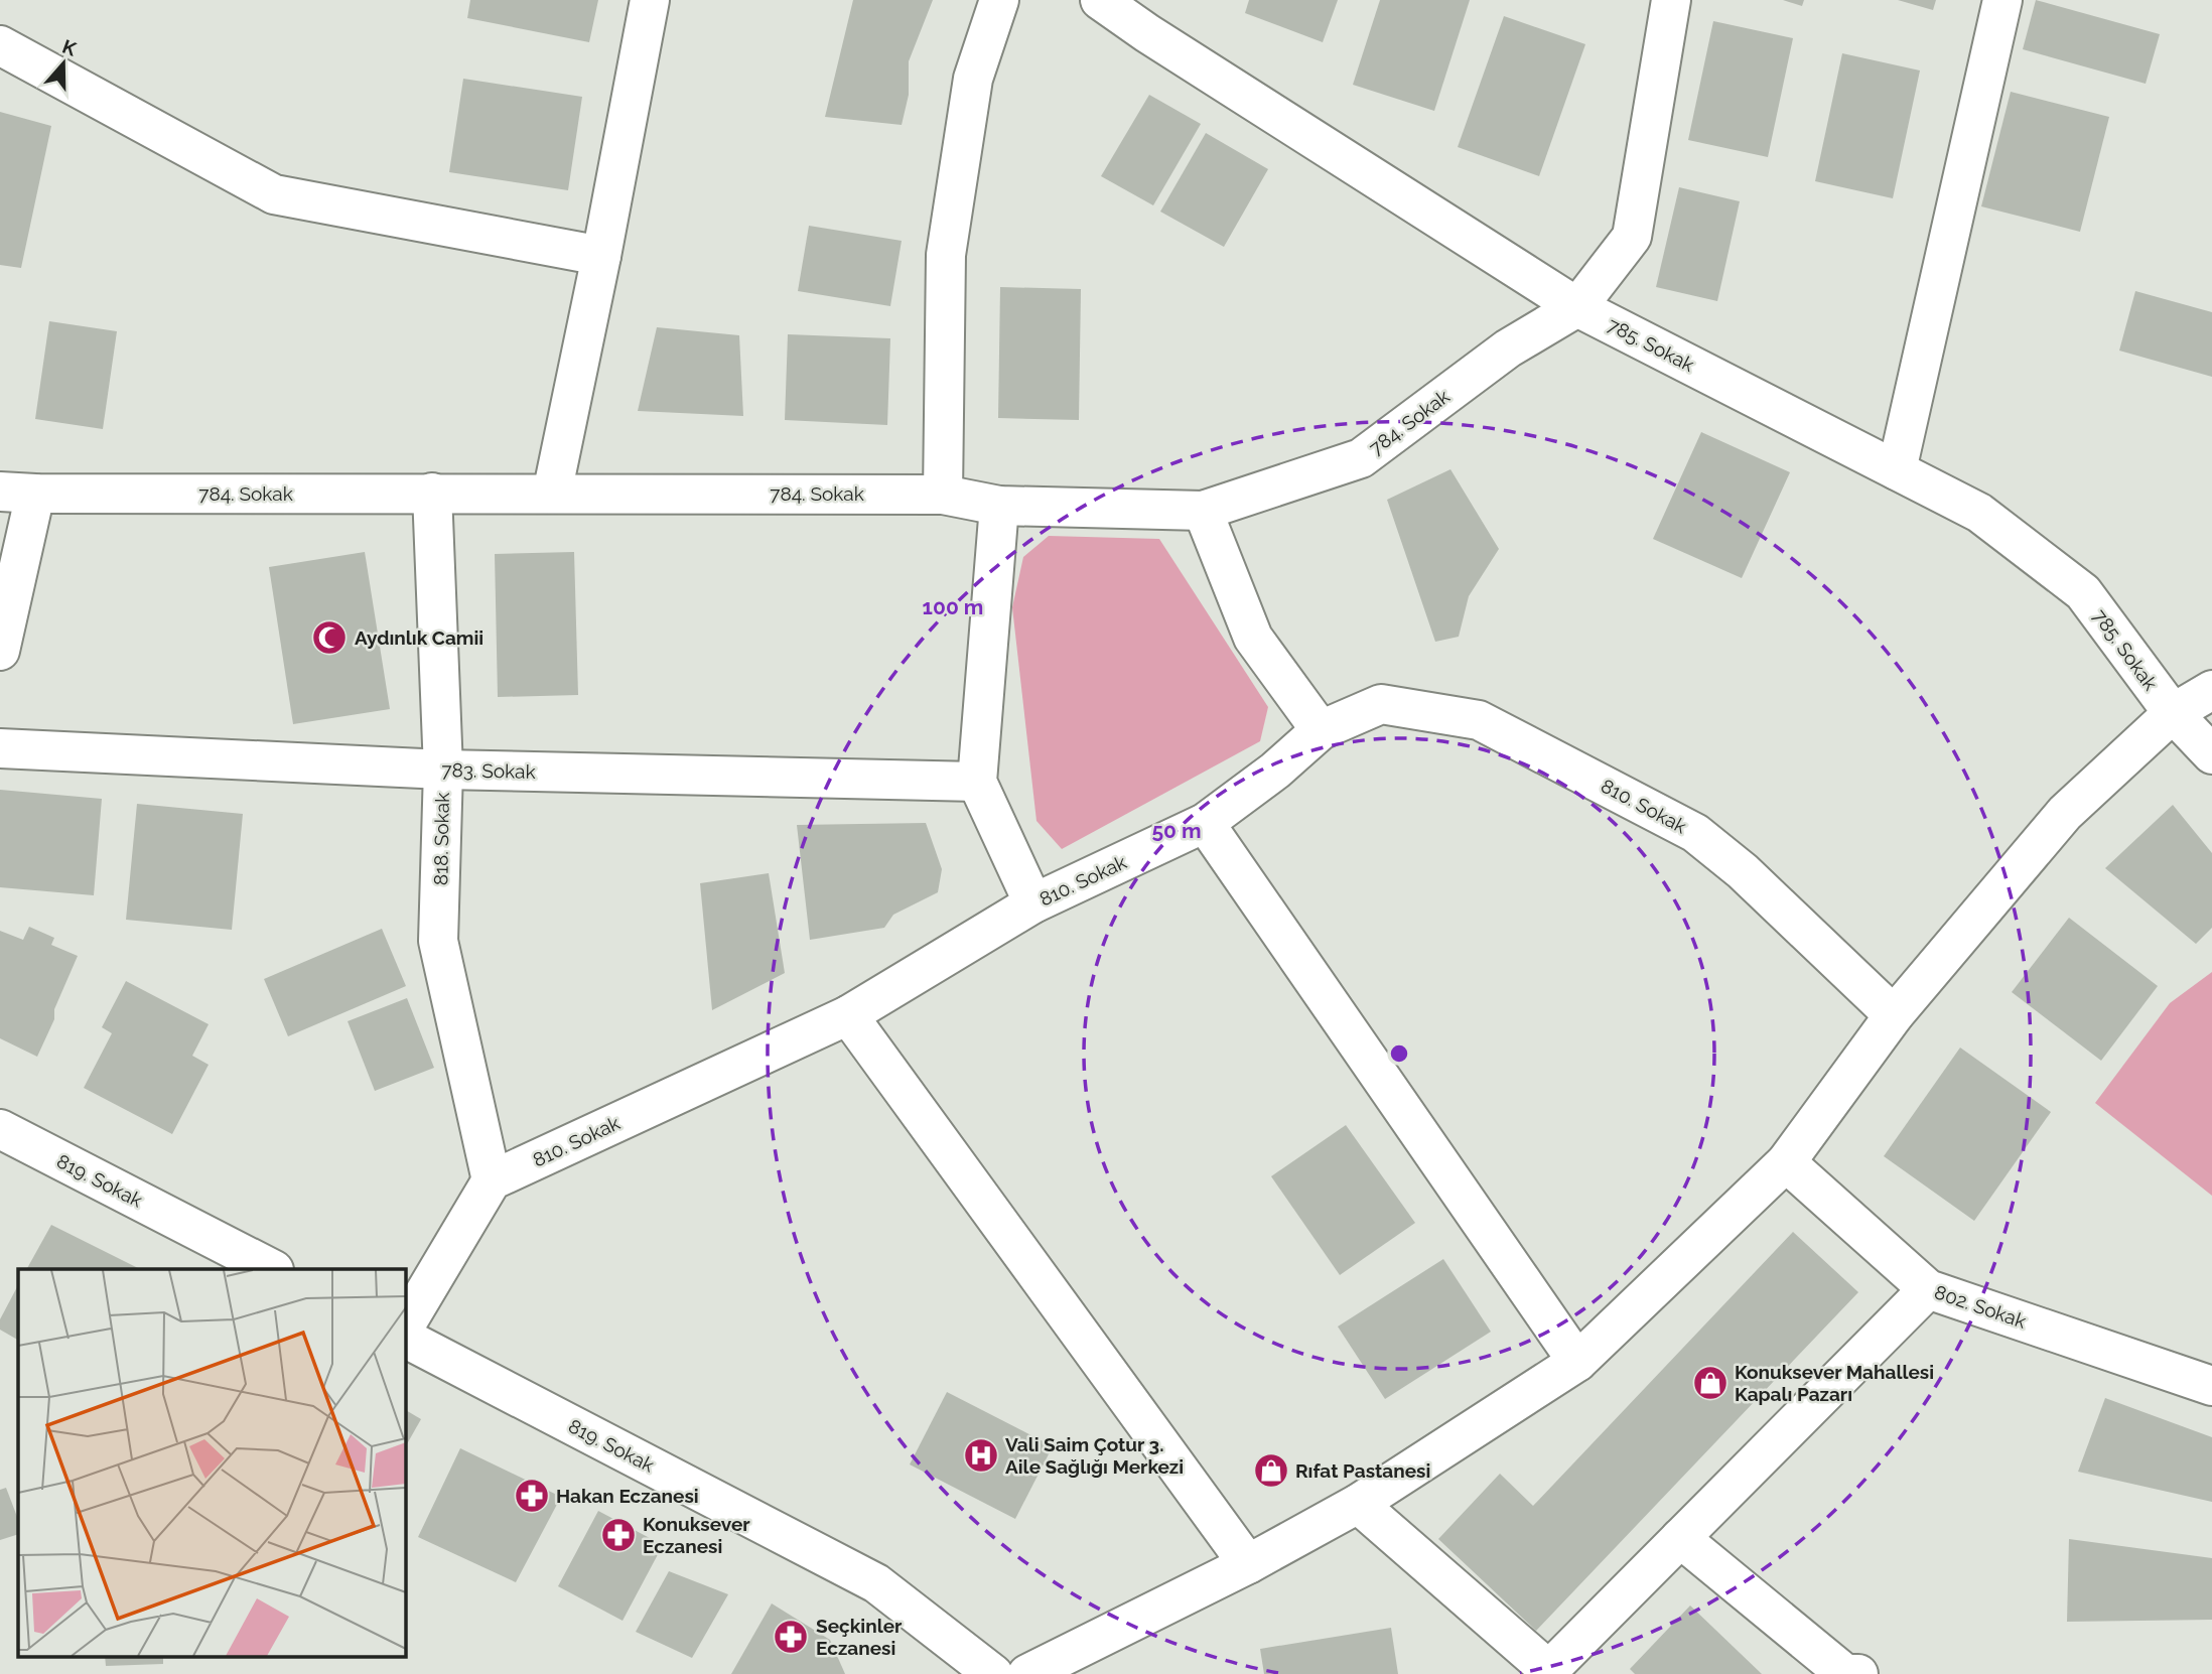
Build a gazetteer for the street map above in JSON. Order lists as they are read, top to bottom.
{
  "streets": {
    "street": [
      "785. Sokak",
      "784. Sokak",
      "783. Sokak",
      "810. Sokak",
      "818. Sokak",
      "819. Sokak",
      "802. Sokak"
    ]
  },
  "crossings": [
    ["785. Sokak", "784. Sokak"],
    ["784. Sokak", "818. Sokak"],
    ["783. Sokak", "818. Sokak"],
    ["810. Sokak", "818. Sokak"]
  ],
  "places": {
    "mosque": ["Aydınlık Camii"],
    "shop": ["Konuksever Mahallesi Kapalı Pazarı", "Rıfat Pastanesi"],
    "hospital": ["Vali Saim Çotur 3. Aile Sağlığı Merkezi"],
    "pharmacy": ["Hakan Eczanesi", "Konuksever Eczanesi", "Seçkinler Eczanesi"]
  },
  "north": "top",
  "rings": ["100 m", "50 m"]
}
